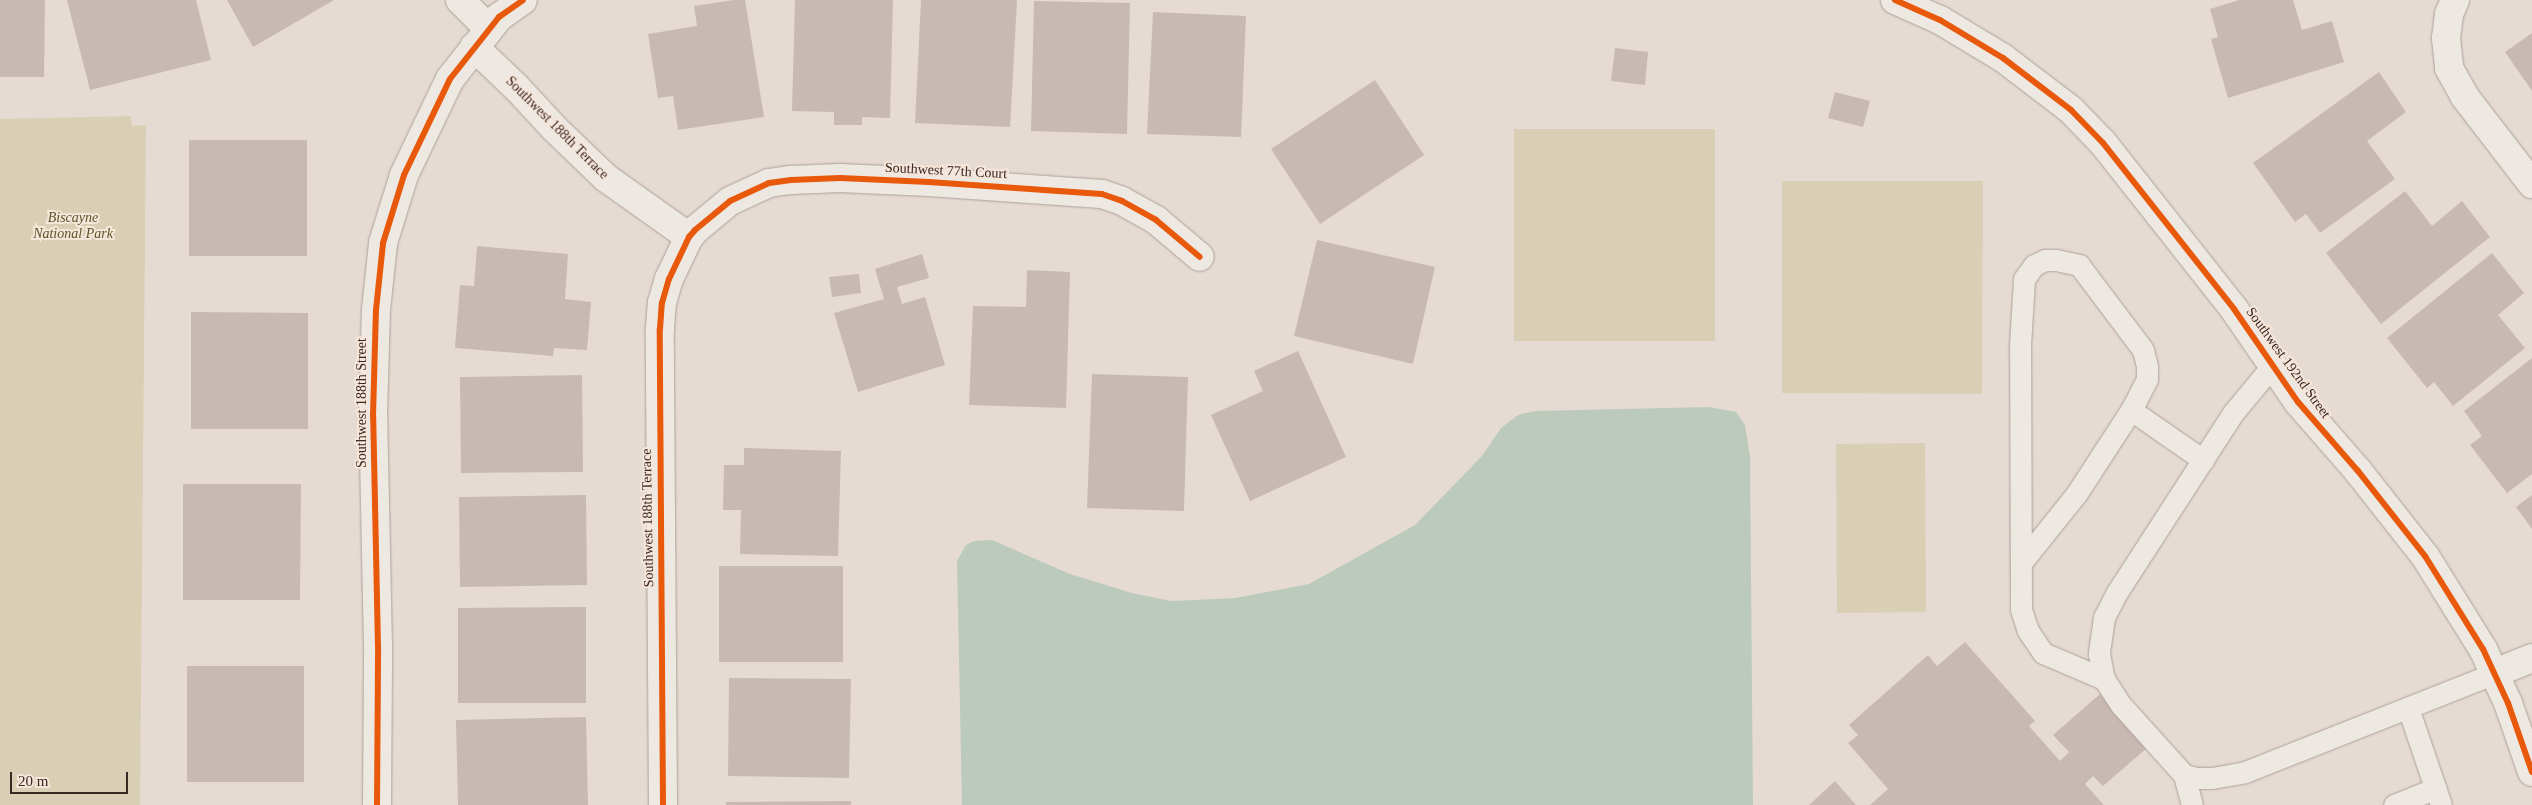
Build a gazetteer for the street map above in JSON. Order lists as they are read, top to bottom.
{
  "streets": {
    "street": [
      "Southwest 188th Terrace",
      "Southwest 77th Court",
      "Southwest 192nd Street",
      "Southwest 188th Street"
    ]
  },
  "crossings": [
    ["Southwest 188th Terrace", "Southwest 77th Court"],
    ["Southwest 188th Terrace", "Southwest 188th Street"]
  ],
  "parks": ["Biscayne National Park"],
  "scale_bar": "20 m"
}
